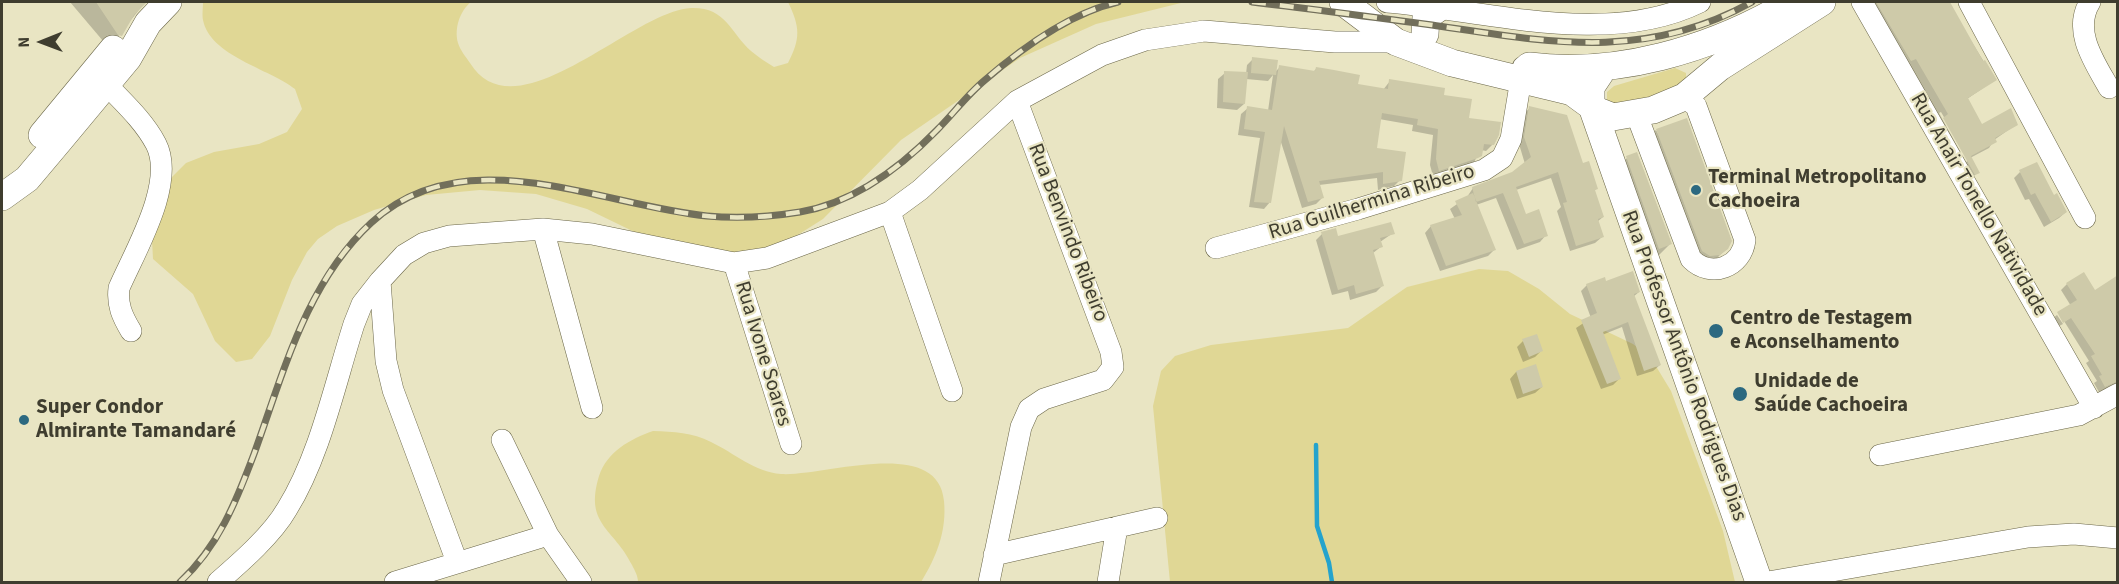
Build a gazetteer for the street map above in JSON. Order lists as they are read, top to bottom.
{
  "streets": {
    "main road": ["Rua Professor Antônio Rodrigues Dias"],
    "street": [
      "Rua Guilhermina Ribeiro",
      "Rua Anair Tonello Natividade",
      "Rua Benvindo Ribeiro",
      "Rua Ivone Soares"
    ]
  },
  "places": [
    "Terminal Metropolitano Cachoeira",
    "Centro de Testagem e Aconselhamento",
    "Unidade de Saúde Cachoeira",
    "Super Condor Almirante Tamandaré"
  ],
  "north": "left"
}
